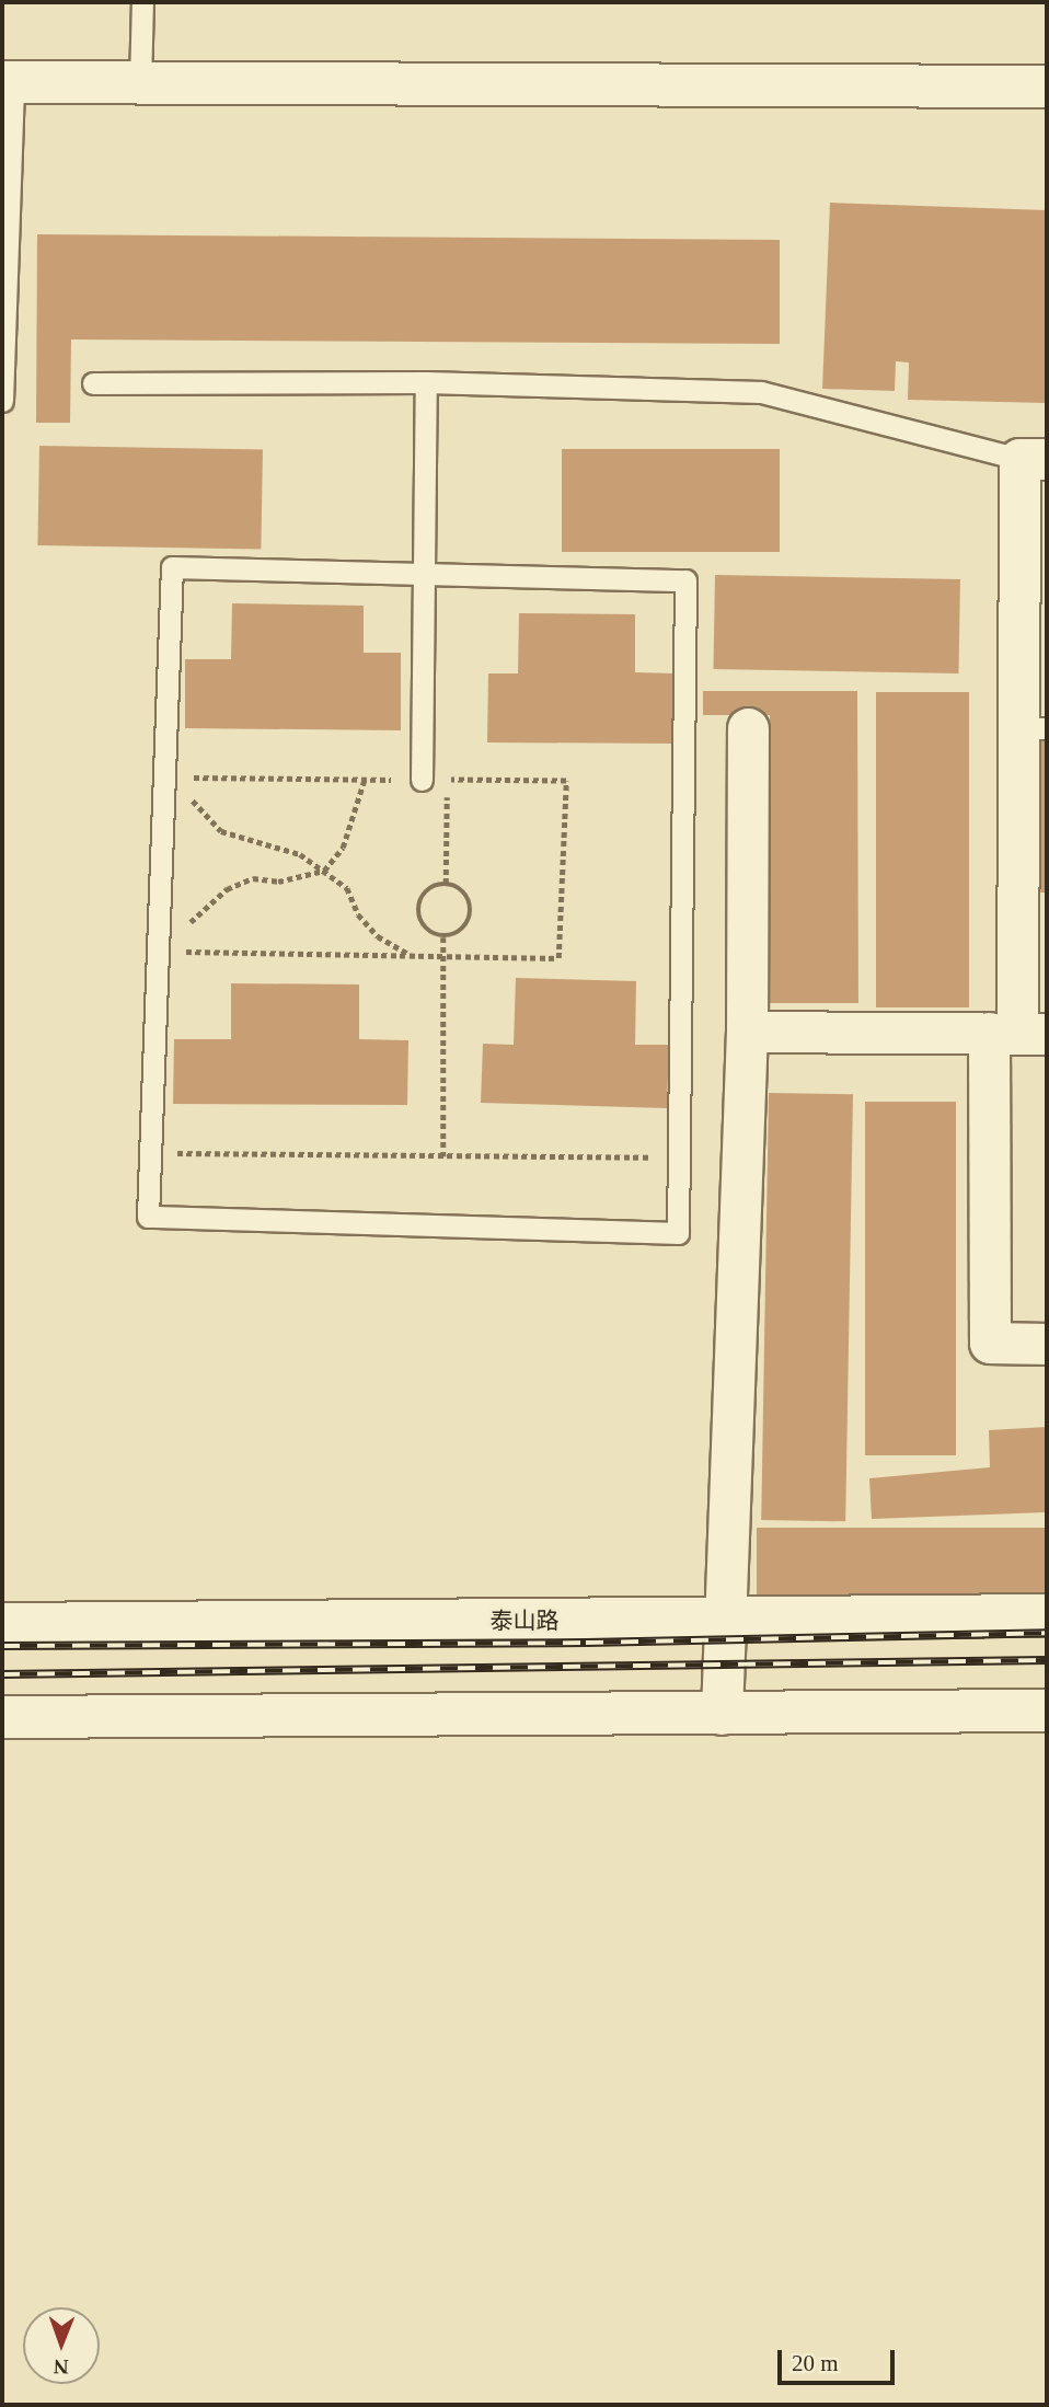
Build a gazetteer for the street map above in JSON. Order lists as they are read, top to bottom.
{
  "streets": {
    "street": ["泰山路"]
  },
  "scale_bar": "20 m",
  "north": "bottom"
}
